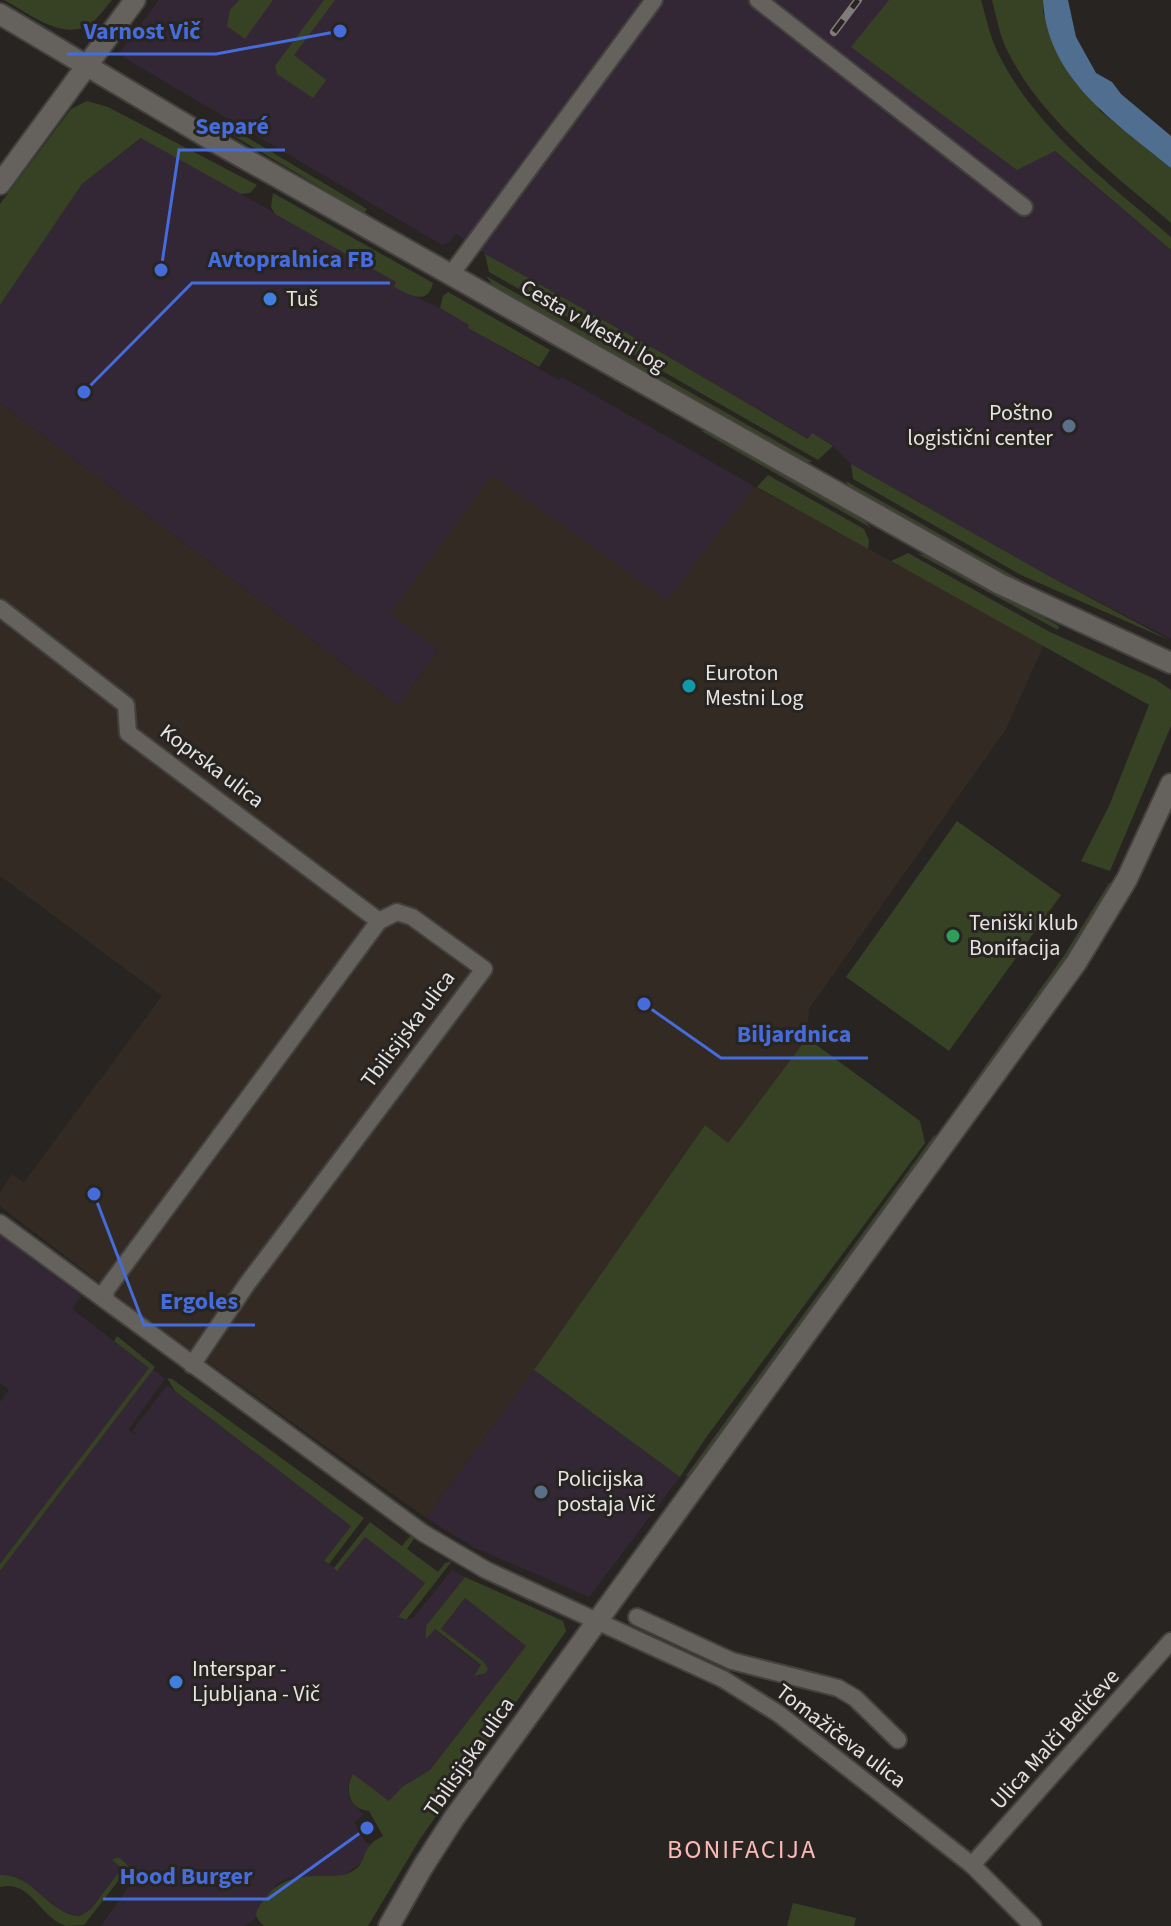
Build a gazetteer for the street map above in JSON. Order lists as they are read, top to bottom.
{
  "streets": {
    "street": [
      "Cesta v Mestni log",
      "Koprska ulica",
      "Tbilisijska ulica",
      "Tomažičeva ulica",
      "Ulica Malči Beličeve"
    ]
  },
  "crossings": [
    ["Koprska ulica", "Tbilisijska ulica"],
    ["Tbilisijska ulica", "Tomažičeva ulica"],
    ["Tomažičeva ulica", "Ulica Malči Beličeve"]
  ],
  "districts": ["BONIFACIJA"],
  "places": [
    "Varnost Vič",
    "Separé",
    "Tuš",
    "Avtopralnica FB",
    "Poštno logistični center",
    "Euroton Mestni Log",
    "Teniški klub Bonifacija",
    "Biljardnica",
    "Ergoles",
    "Policijska postaja Vič",
    "Interspar - Ljubljana - Vič",
    "Hood Burger"
  ]
}
